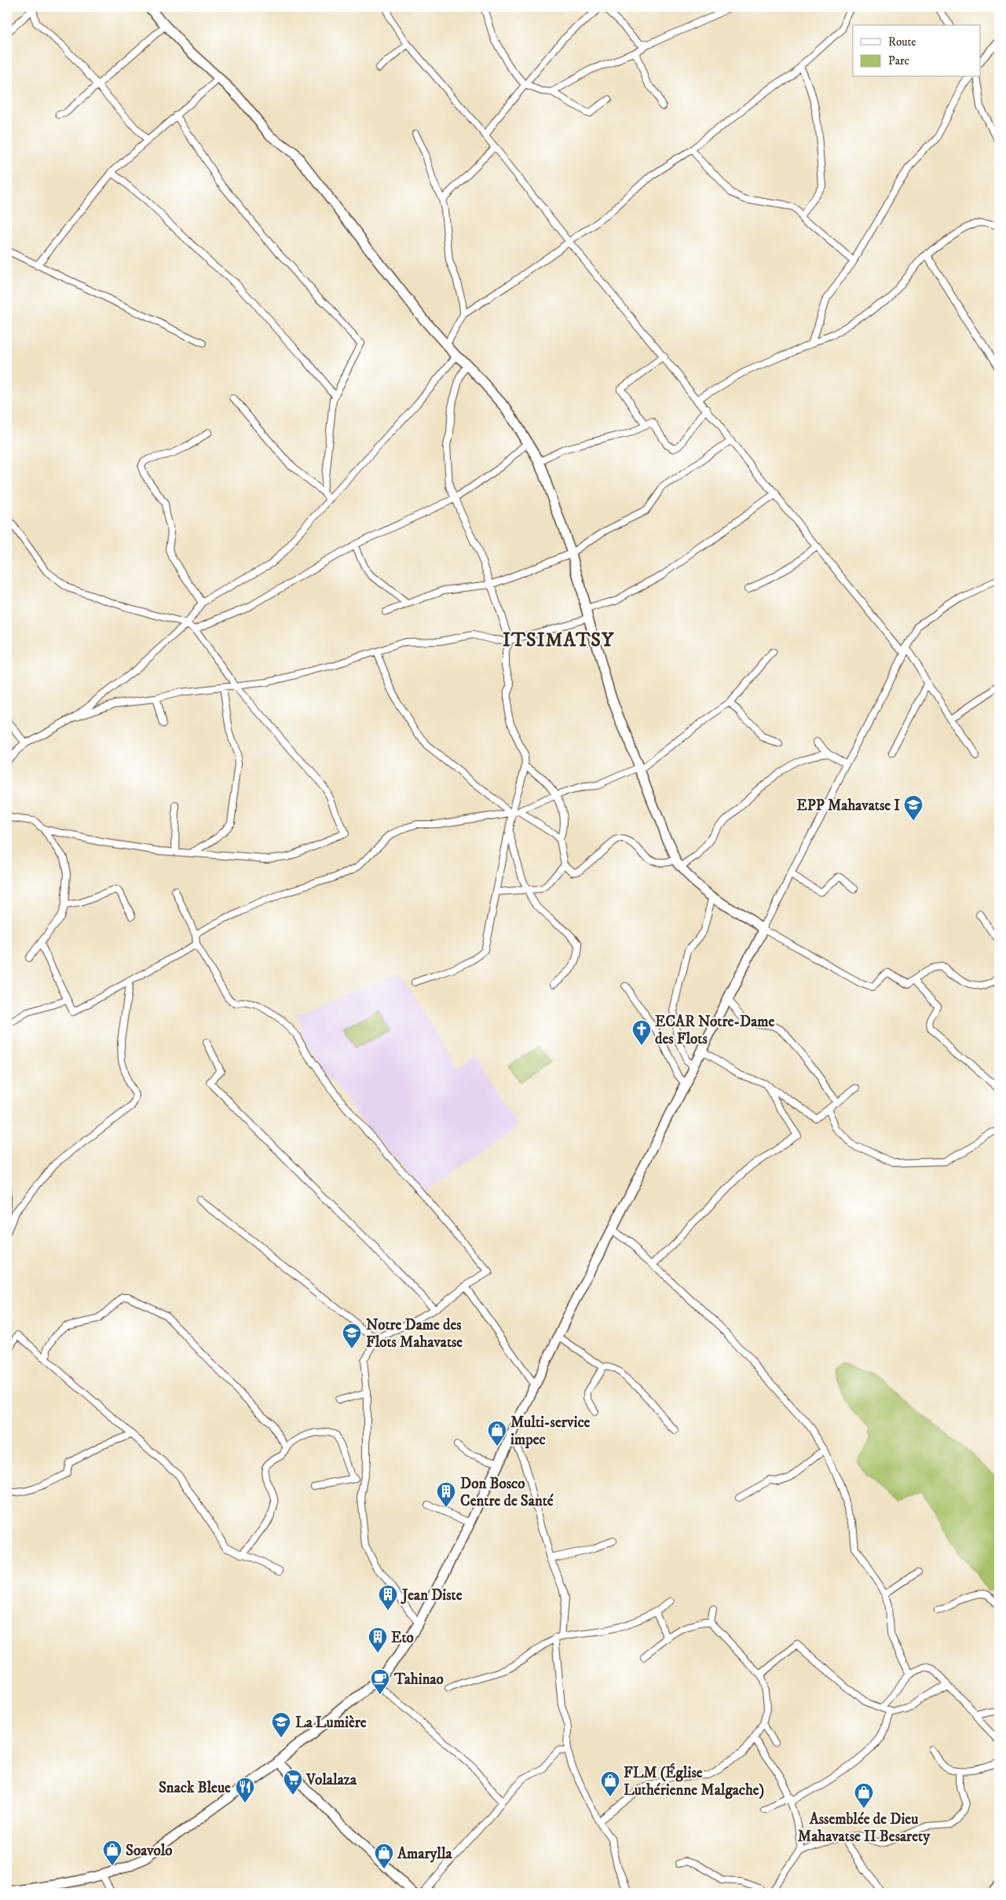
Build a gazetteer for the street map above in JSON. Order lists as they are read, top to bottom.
{
  "districts": ["ITSIMATSY"],
  "places": {
    "school or university": ["EPP Mahavatse I", "Notre Dame des Flots Mahavatse", "La Lumière"],
    "church": ["ECAR Notre-Dame des Flots"],
    "shop": [
      "Multi-service impec",
      "FLM (Église Luthérienne Malgache)",
      "Assemblée de Dieu Mahavatse II Besarety",
      "Soavolo",
      "Amarylla"
    ],
    "building": ["Don Bosco Centre de Santé", "Jean Diste", "Eto"],
    "cafe": ["Tahinao"],
    "supermarket": ["Volalaza"],
    "restaurant": ["Snack Bleue"]
  },
  "legend": ["Route", "Parc"]
}
